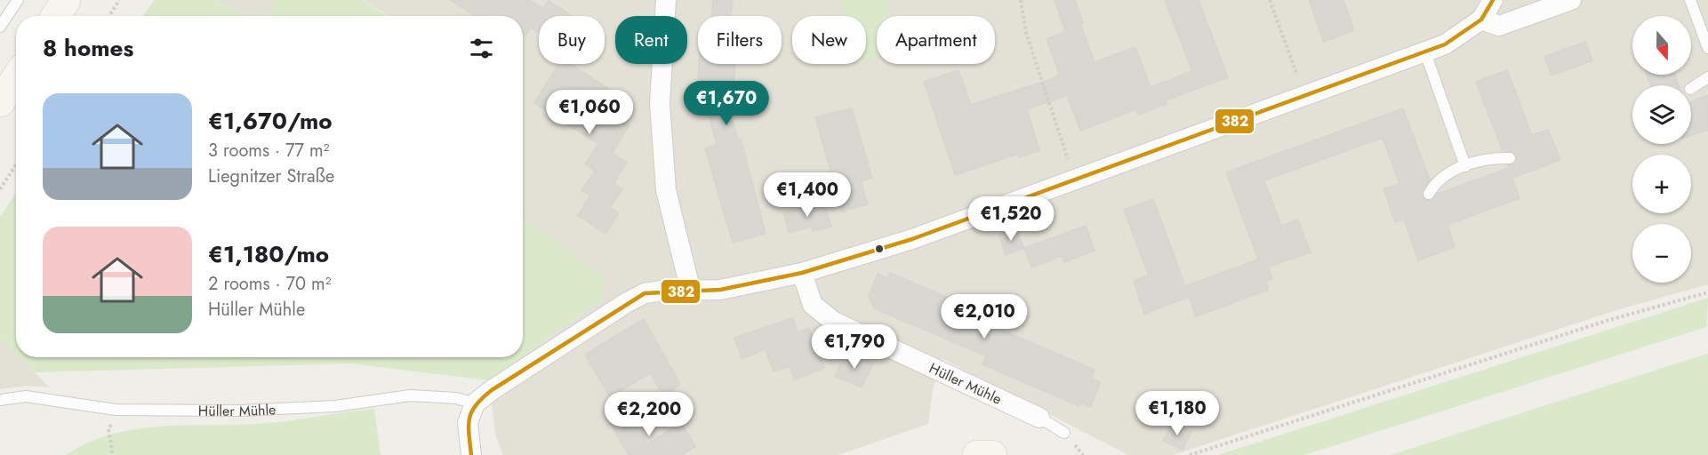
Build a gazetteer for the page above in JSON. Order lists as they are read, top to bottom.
{
  "streets": {
    "street": ["Hüller Mühle"]
  },
  "lines": ["transit line 382"],
  "north": "bottom",
  "page": {
    "map_buttons": ["+", "−"],
    "chip": [
      "Buy",
      "Rent",
      "Filters",
      "New",
      "Apartment"
    ],
    "heading": "8 homes",
    "list": [
      {
        "name": "€1,670/mo",
        "note": "3 rooms · 77 m² · Liegnitzer Straße"
      },
      {
        "name": "€1,180/mo",
        "note": "2 rooms · 70 m² · Hüller Mühle"
      }
    ],
    "price": [
      "€1,670",
      "€1,060",
      "€1,400",
      "€1,520",
      "€2,010",
      "€1,790",
      "€1,180",
      "€2,200"
    ]
  }
}
